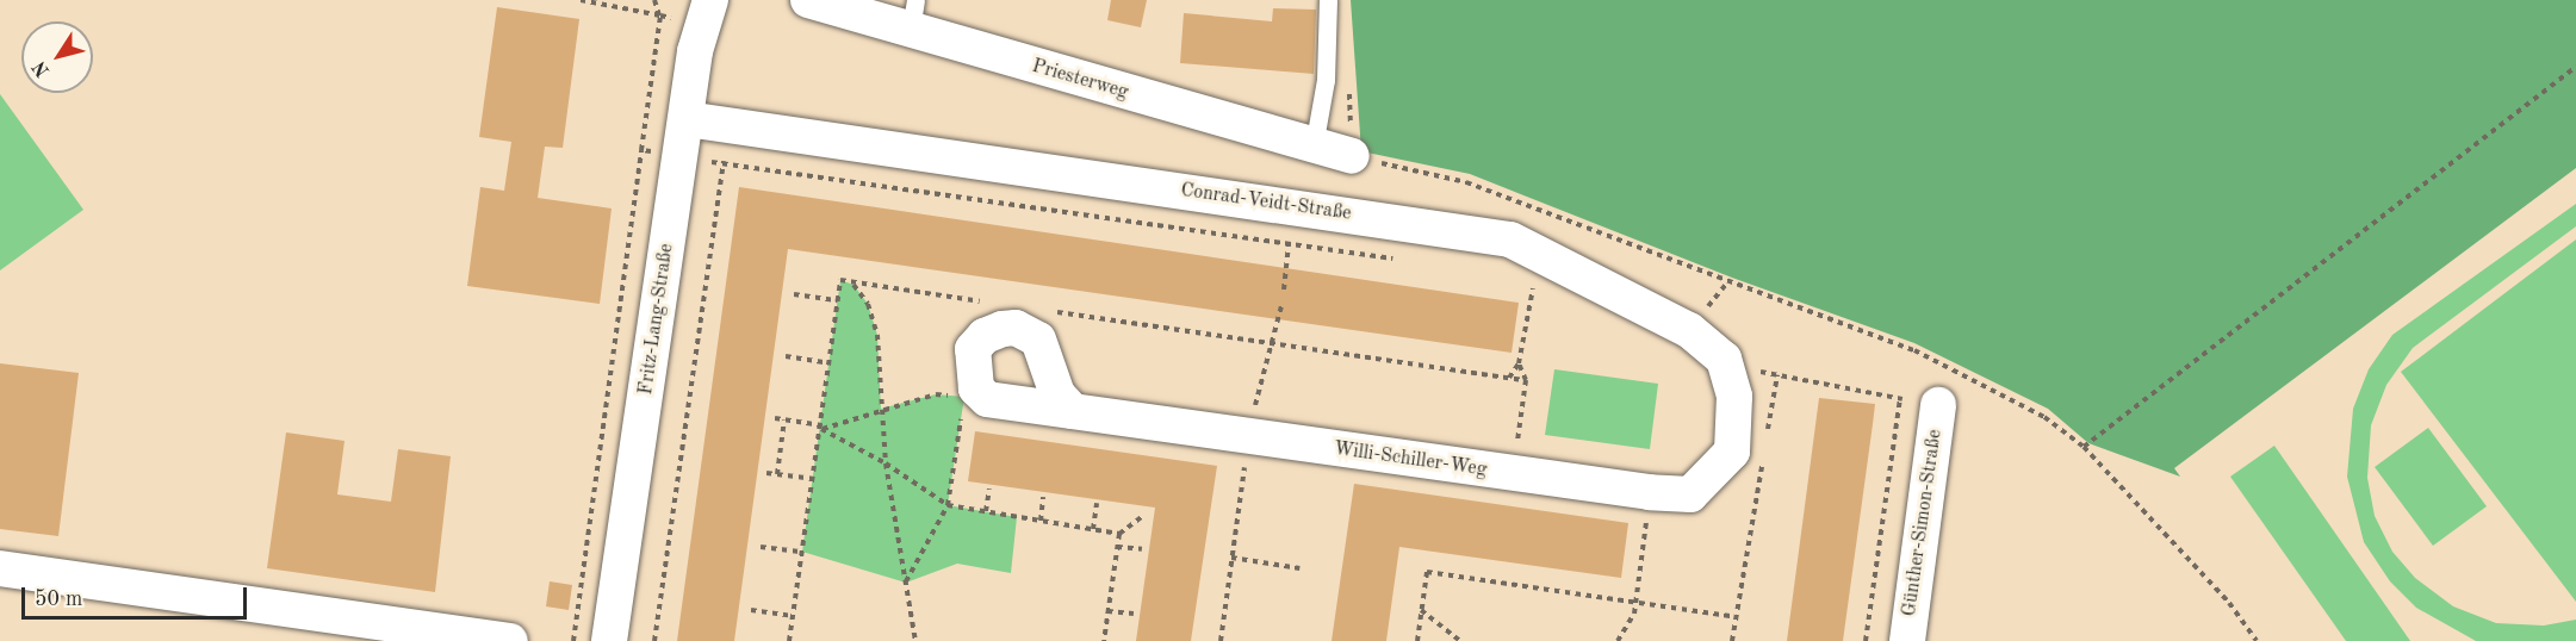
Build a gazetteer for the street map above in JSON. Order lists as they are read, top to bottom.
{
  "streets": {
    "street": [
      "Priesterweg",
      "Conrad-Veidt-Straße",
      "Fritz-Lang-Straße",
      "Willi-Schiller-Weg",
      "Günther-Simon-Straße"
    ]
  },
  "crossings": [
    ["Conrad-Veidt-Straße", "Fritz-Lang-Straße"]
  ],
  "scale_bar": "50 m",
  "north": "bottom left"
}
